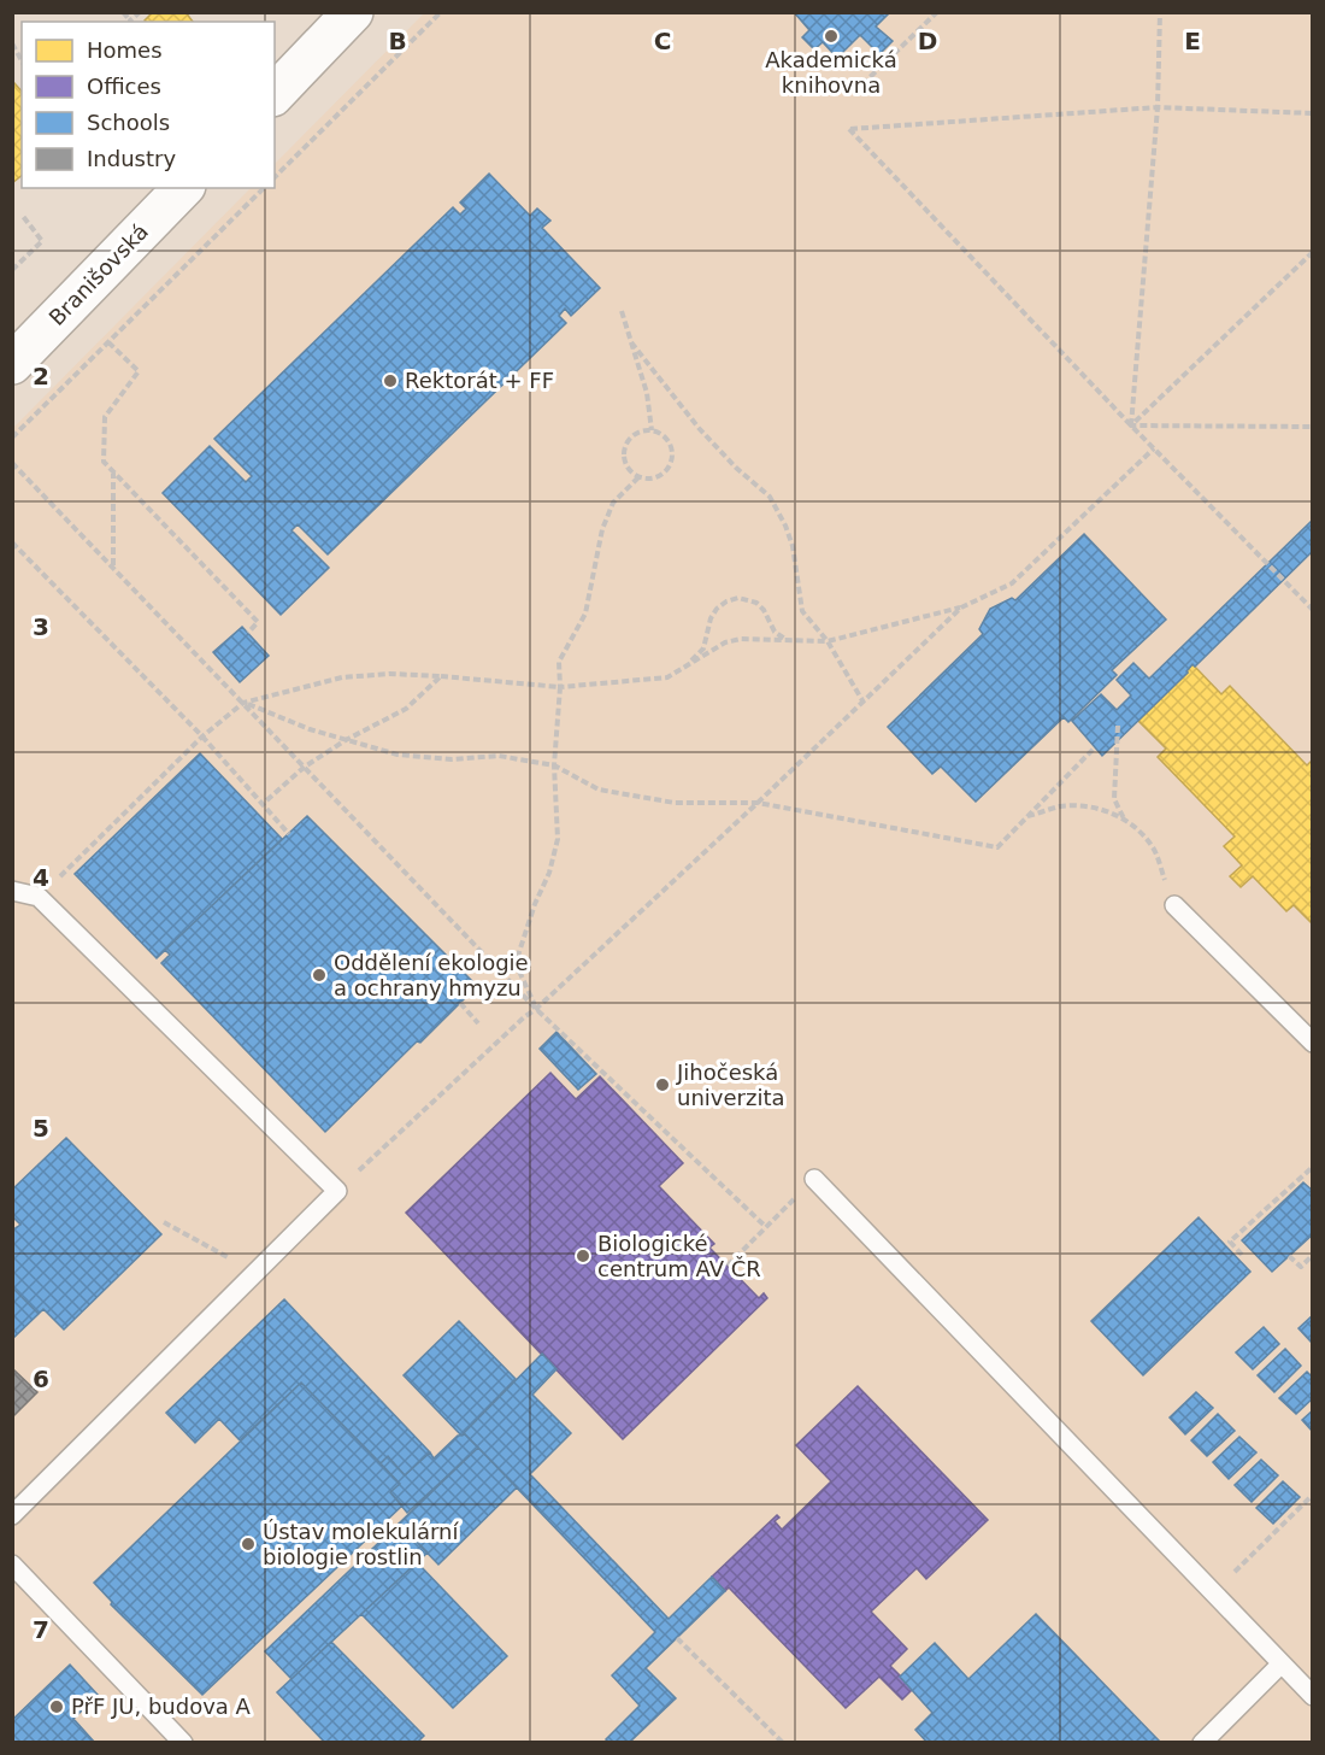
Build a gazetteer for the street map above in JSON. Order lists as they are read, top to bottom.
{
  "streets": {
    "street": ["Branišovská"]
  },
  "places": [
    "Akademická knihovna",
    "Rektorát + FF",
    "Oddělení ekologie a ochrany hmyzu",
    "Jihočeská univerzita",
    "Biologické centrum AV ČR",
    "Ústav molekulární biologie rostlin",
    "PřF JU, budova A"
  ],
  "legend": [
    "Homes",
    "Offices",
    "Schools",
    "Industry"
  ],
  "grid": {
    "columns": [
      "B",
      "C",
      "D",
      "E"
    ],
    "rows": [
      "2",
      "3",
      "4",
      "5",
      "6",
      "7"
    ]
  }
}
